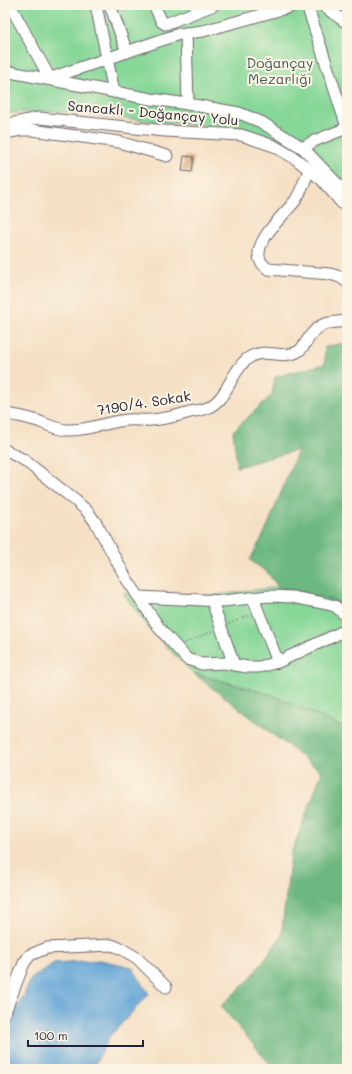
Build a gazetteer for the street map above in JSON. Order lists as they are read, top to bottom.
{
  "streets": {
    "street": ["Sancaklı - Doğançay Yolu", "7190/4. Sokak"]
  },
  "parks": ["Doğançay Mezarlığı"],
  "scale_bar": "100 m"
}
